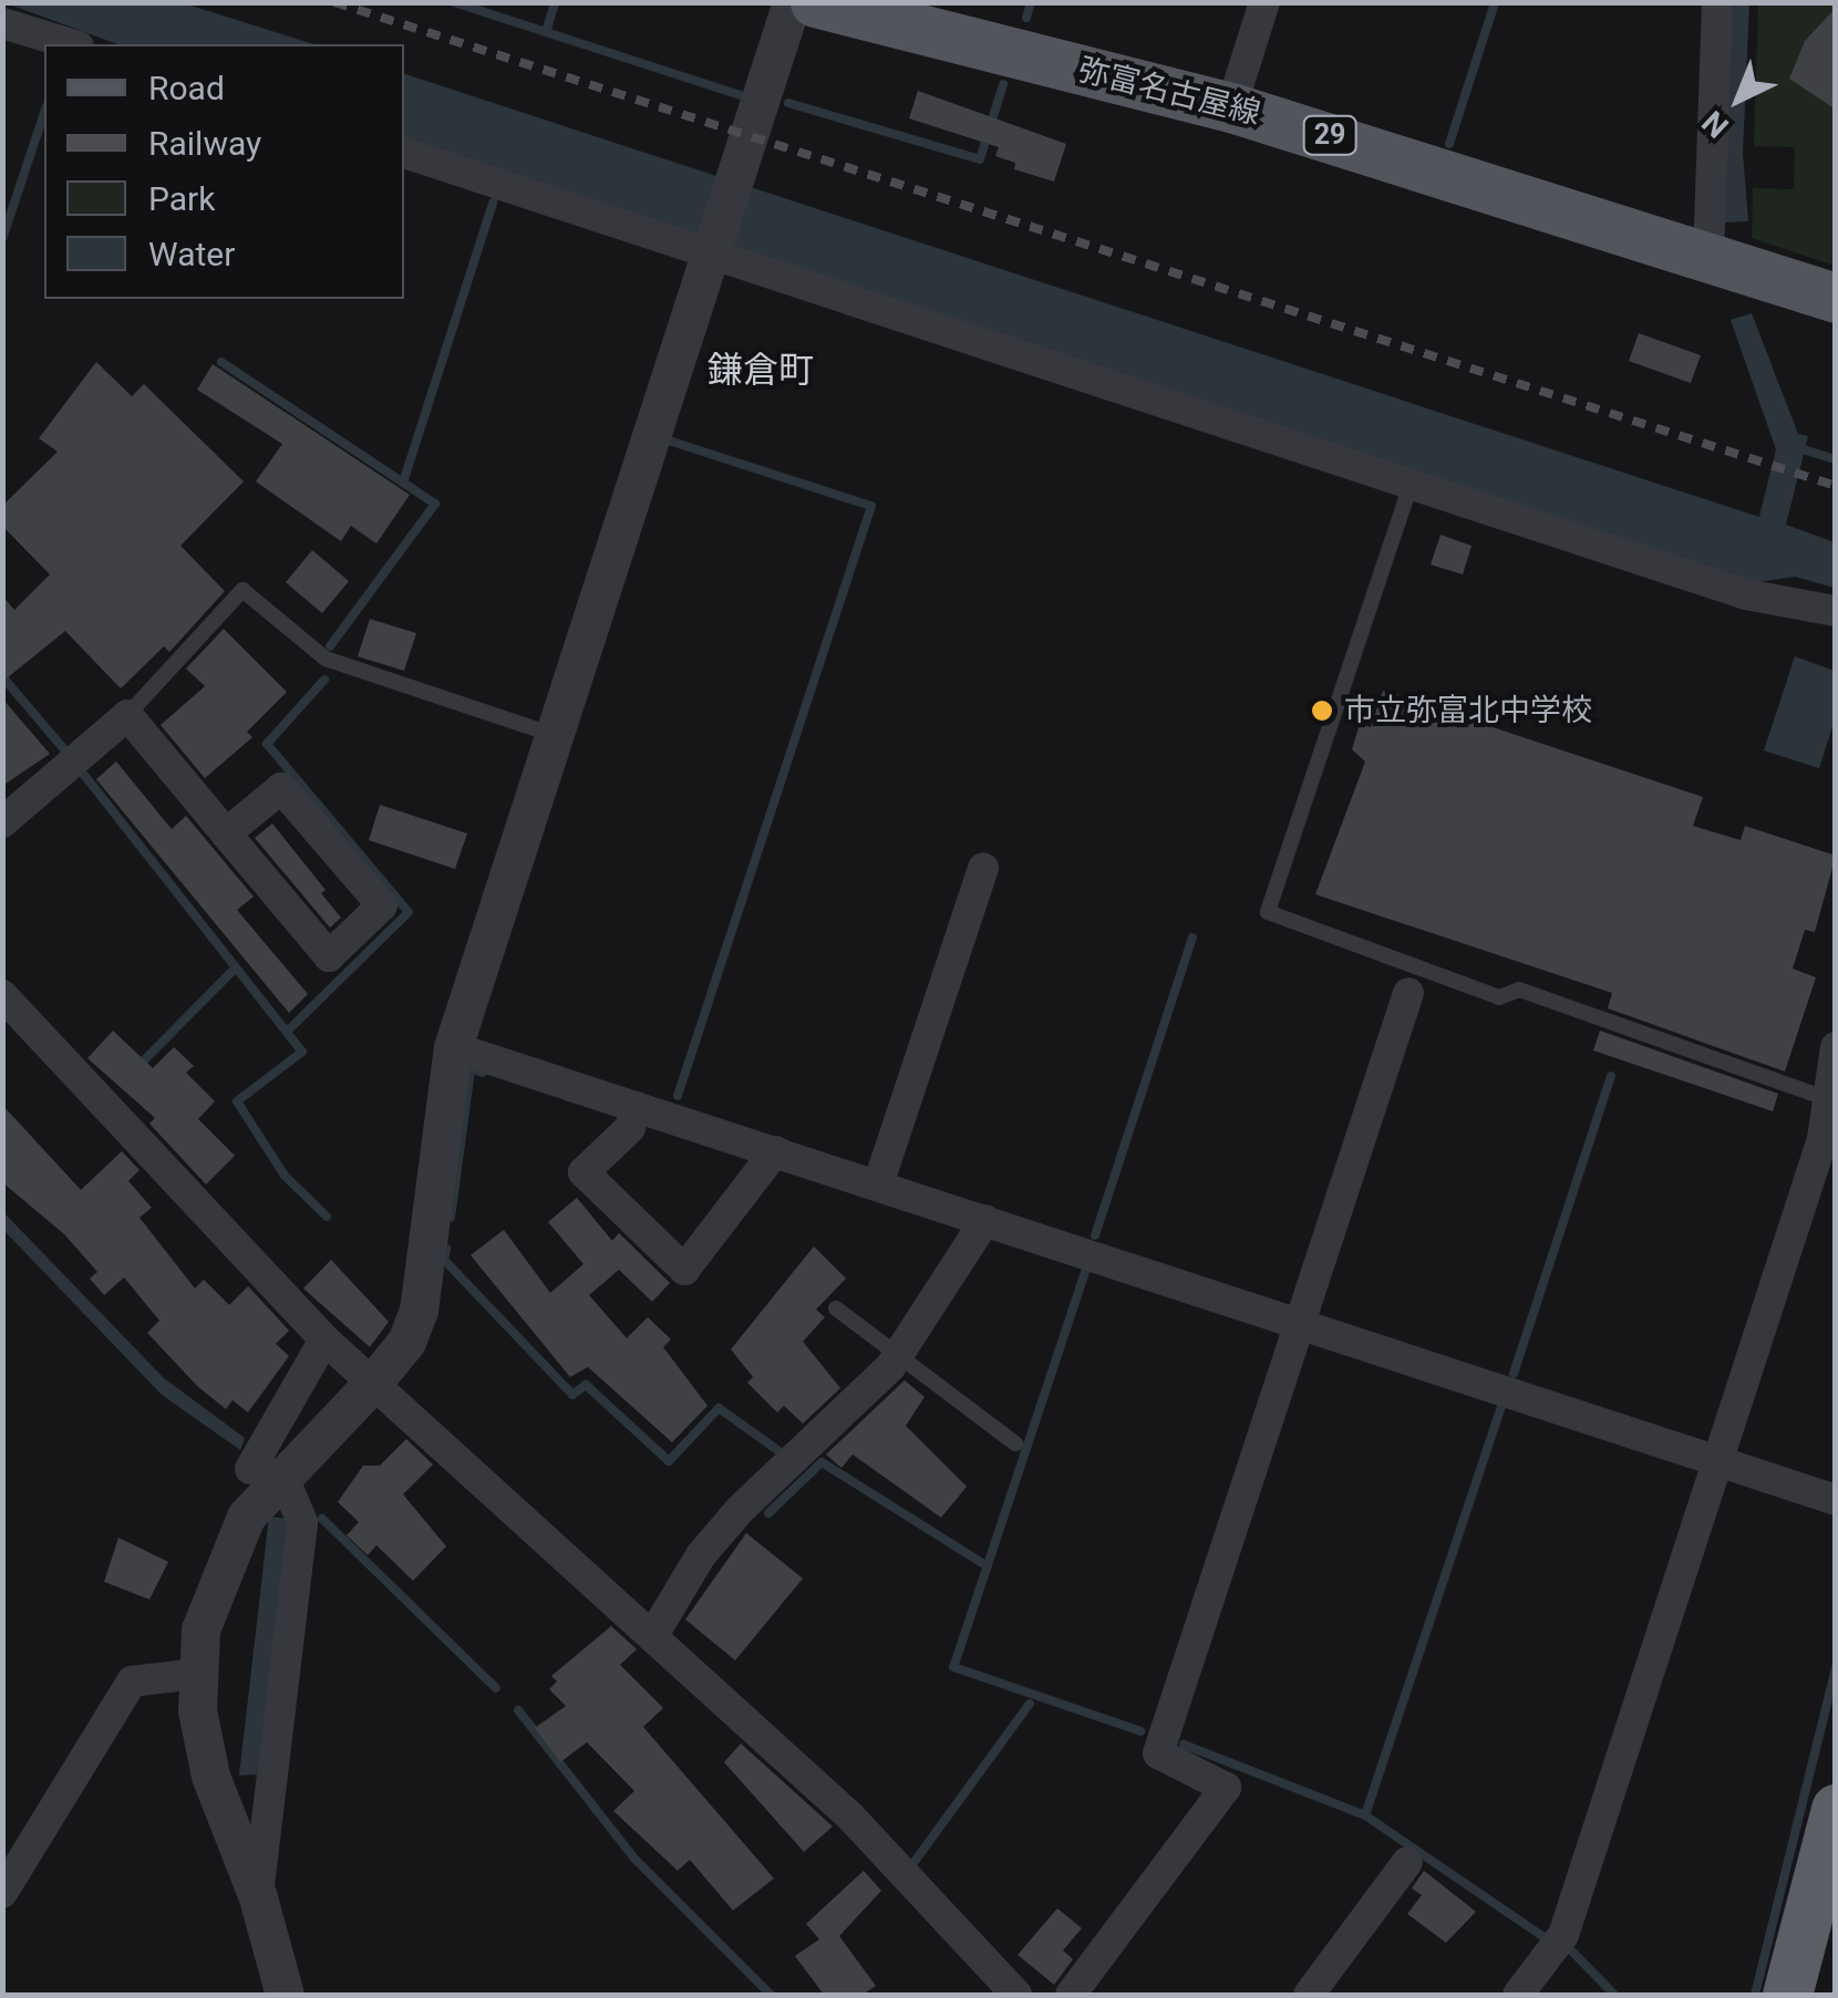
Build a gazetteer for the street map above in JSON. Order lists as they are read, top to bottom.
{
  "streets": {
    "main road": ["弥富名古屋線", "29"]
  },
  "districts": ["鎌倉町"],
  "places": ["市立弥富北中学校"],
  "legend": [
    "Road",
    "Railway",
    "Park",
    "Water"
  ],
  "north": "bottom left"
}
